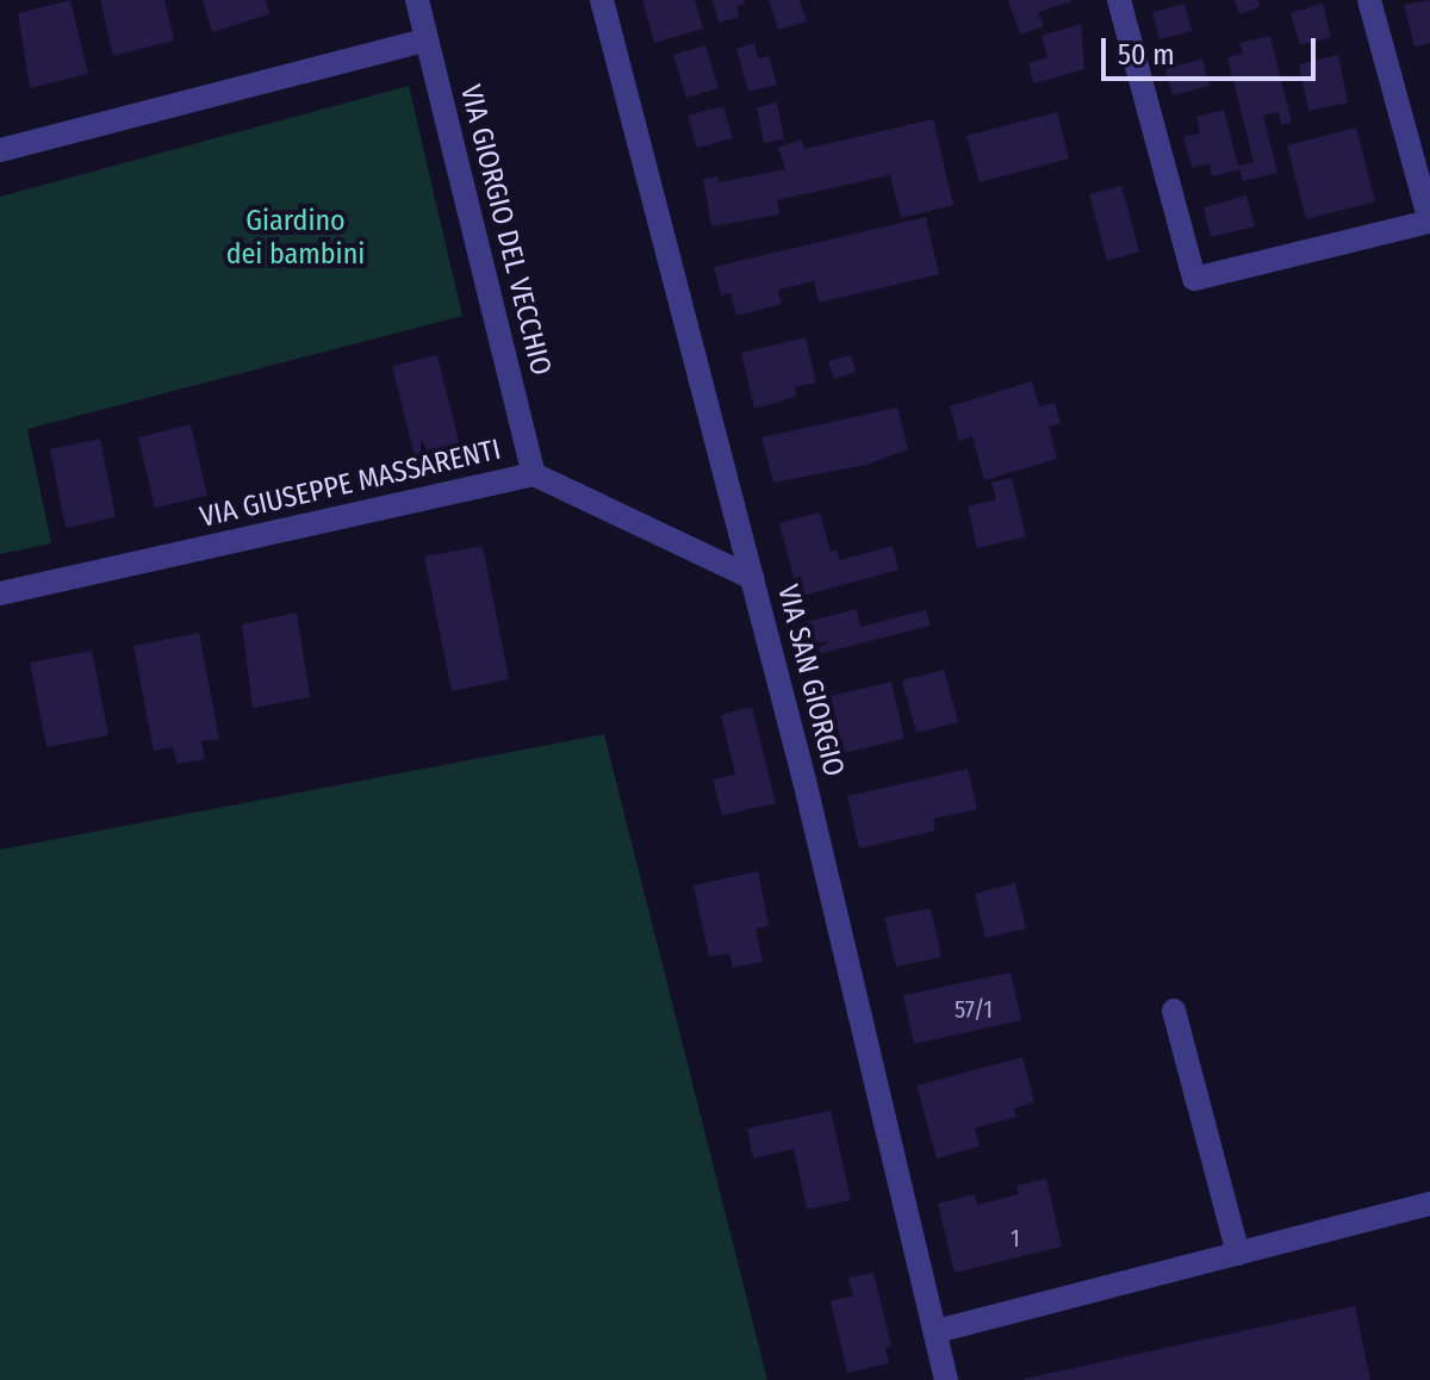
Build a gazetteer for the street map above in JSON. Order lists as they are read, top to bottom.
{
  "streets": {
    "street": ["VIA GIORGIO DEL VECCHIO", "VIA GIUSEPPE MASSARENTI", "VIA SAN GIORGIO"]
  },
  "crossings": [
    ["VIA GIORGIO DEL VECCHIO", "VIA GIUSEPPE MASSARENTI"],
    ["VIA GIUSEPPE MASSARENTI", "VIA SAN GIORGIO"]
  ],
  "parks": ["Giardino dei bambini"],
  "house_numbers": ["57/1", "1"],
  "scale_bar": "50 m"
}
